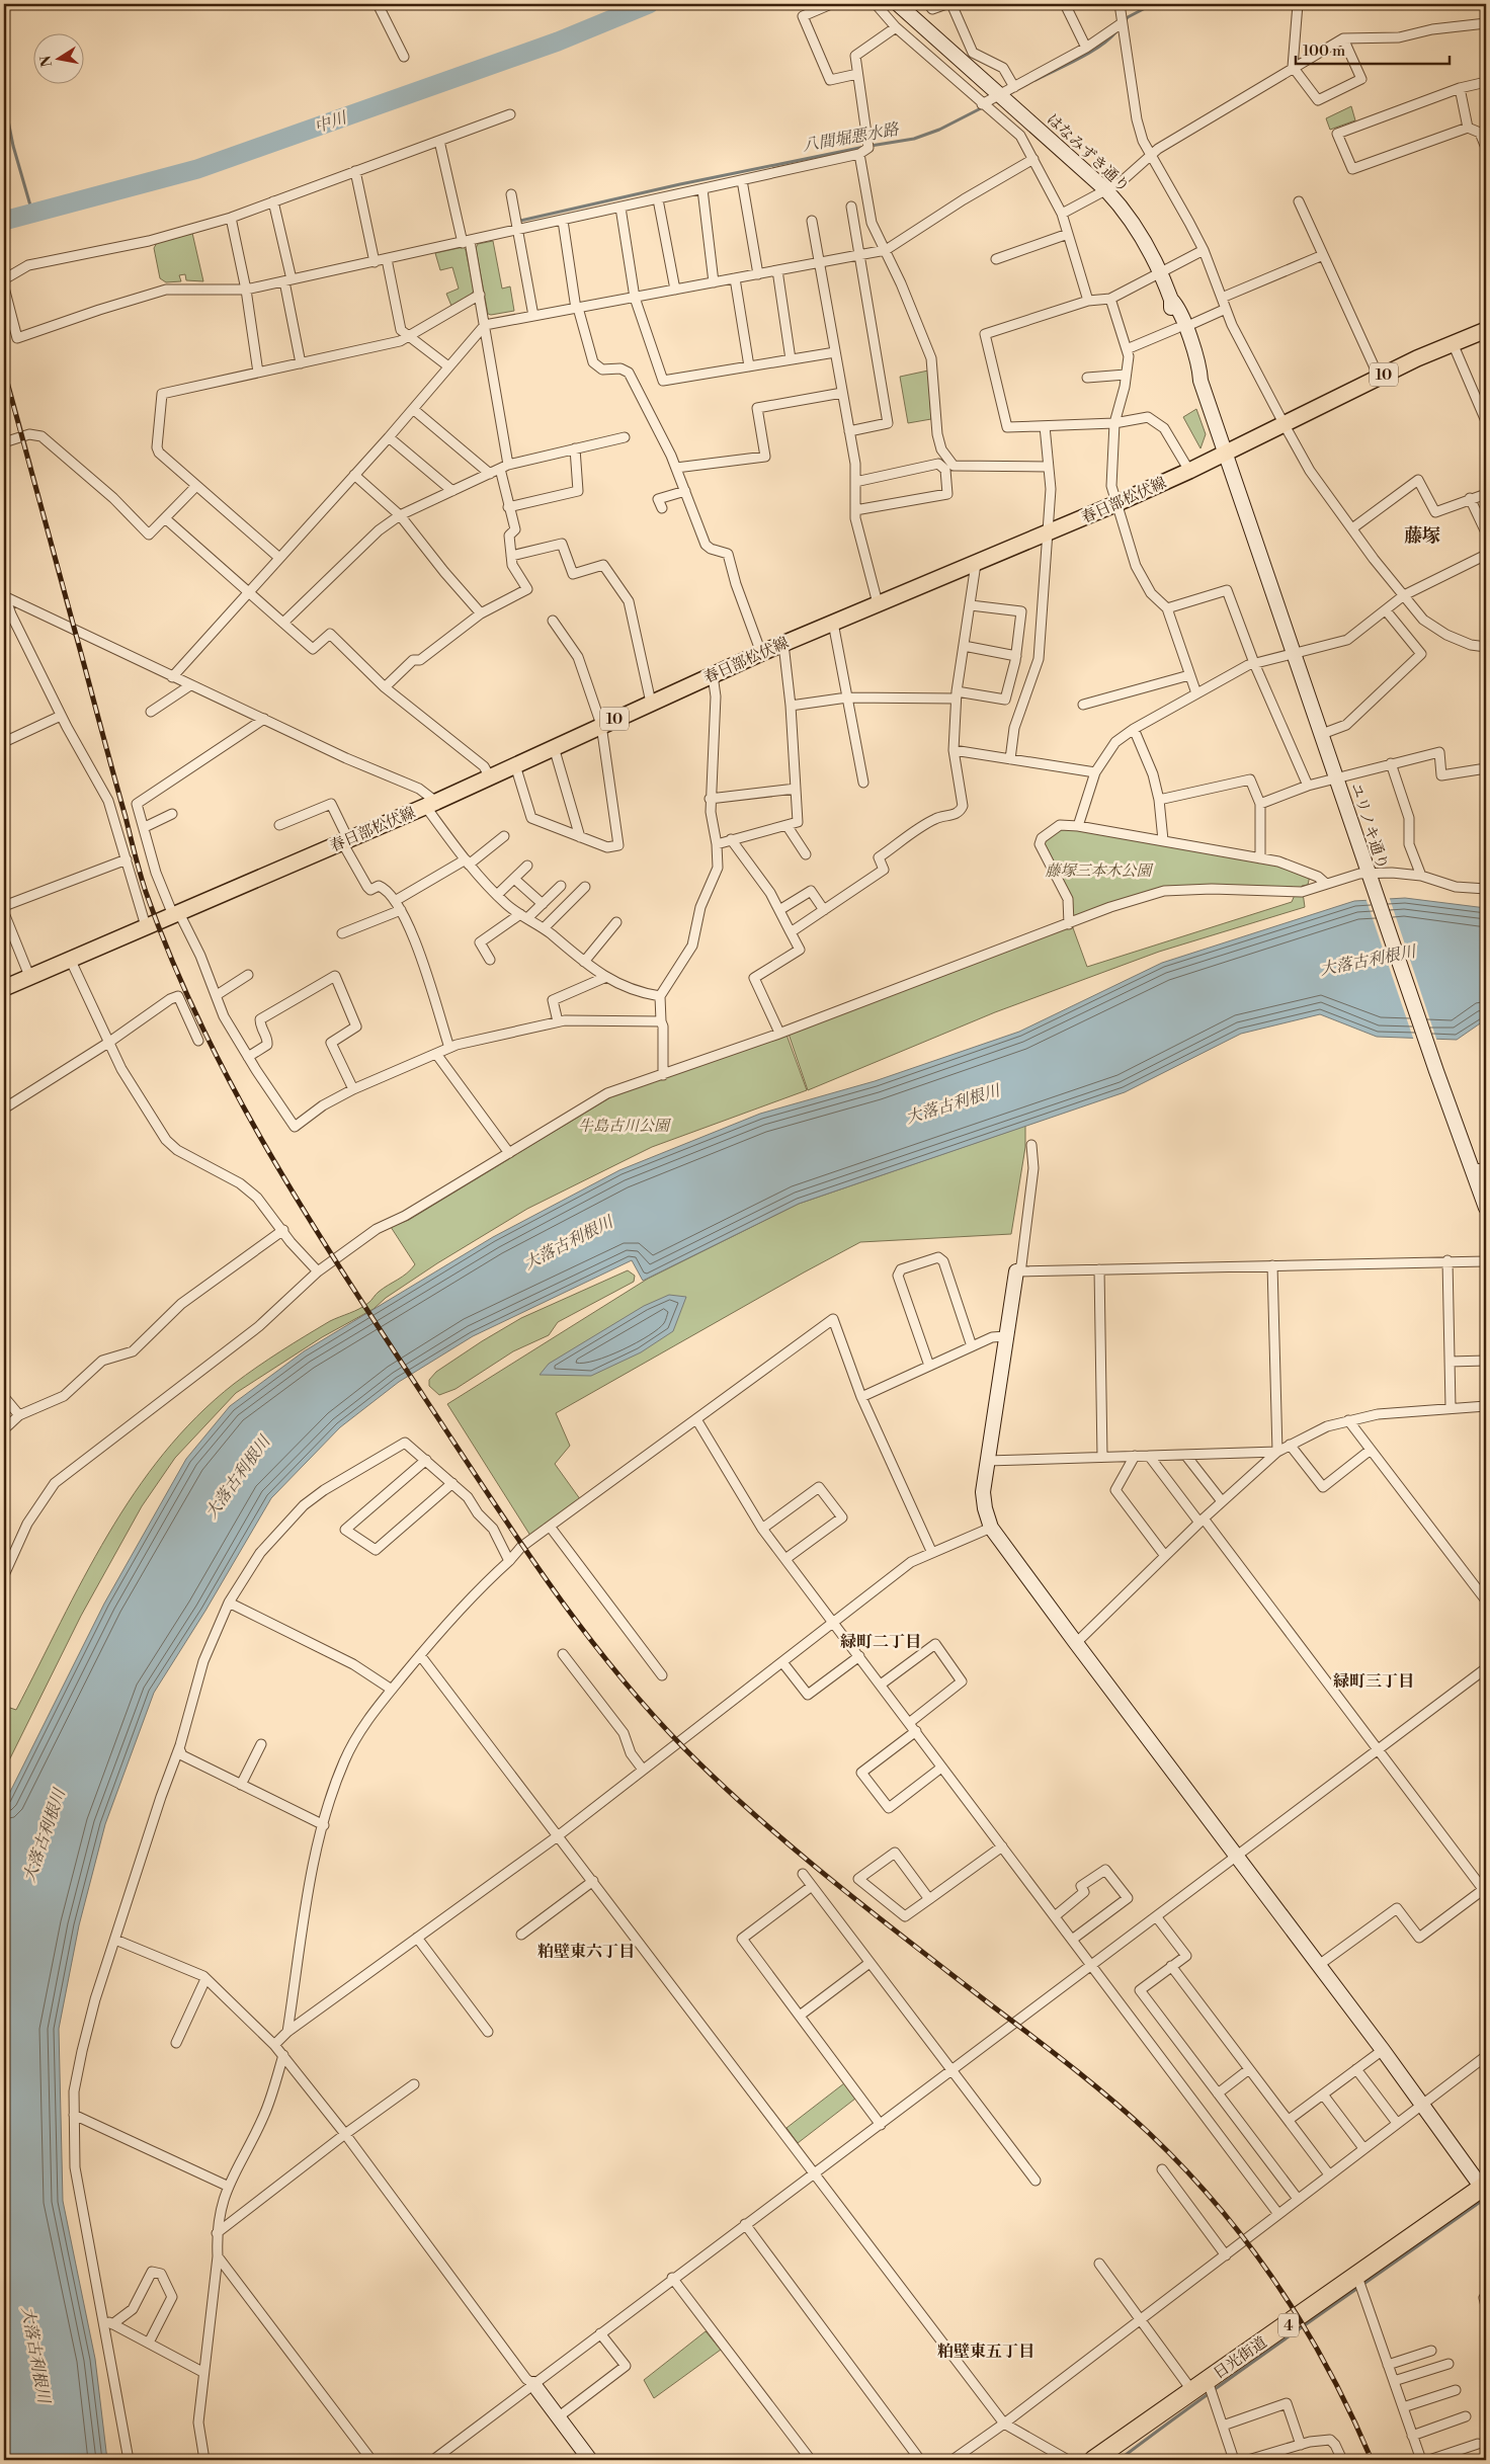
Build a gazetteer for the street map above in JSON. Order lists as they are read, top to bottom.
{
  "streets": {
    "highway": ["4", "日光街道"],
    "main road": ["10", "春日部松伏線"],
    "street": ["はなみずき通り", "ユリノキ通り"]
  },
  "crossings": [
    ["はなみずき通り", "春日部松伏線"],
    ["はなみずき通り", "ユリノキ通り"],
    ["春日部松伏線", "ユリノキ通り"]
  ],
  "districts": [
    "藤塚",
    "緑町二丁目",
    "緑町三丁目",
    "粕壁東六丁目",
    "粕壁東五丁目"
  ],
  "water": ["中川", "八間堀悪水路", "大落古利根川"],
  "parks": ["藤塚三本木公園", "牛島古川公園"],
  "scale_bar": "100 m",
  "north": "left"
}
